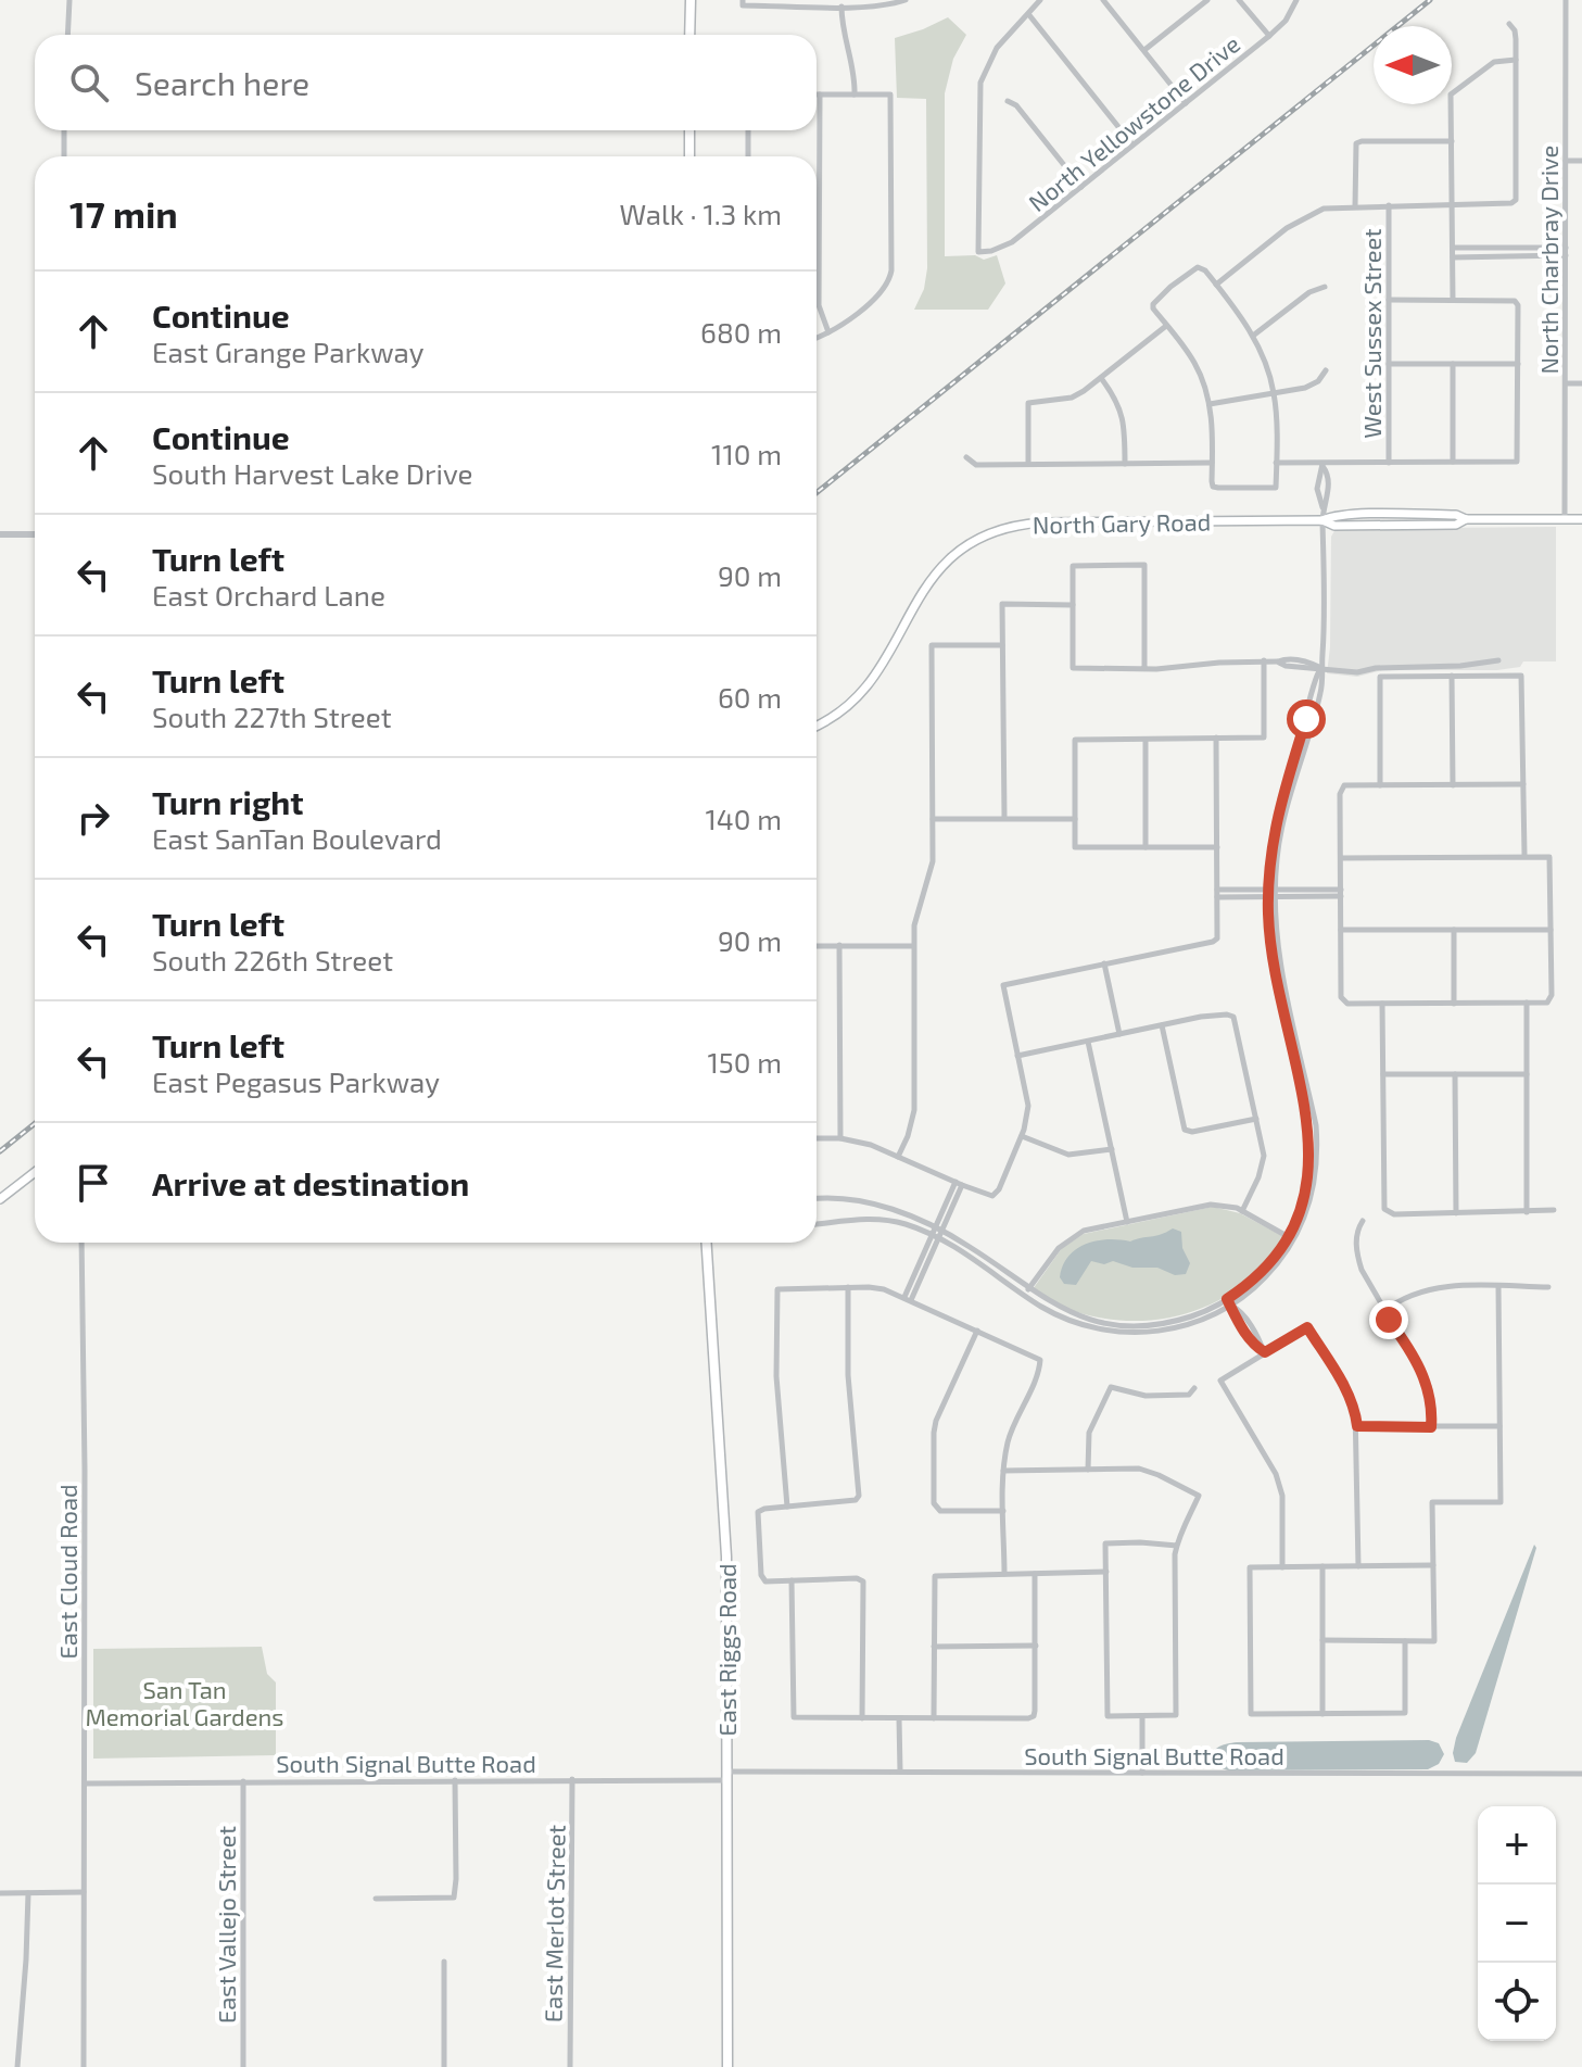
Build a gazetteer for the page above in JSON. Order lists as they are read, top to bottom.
{
  "streets": {
    "main road": ["North Gary Road", "East Riggs Road"],
    "street": [
      "North Yellowstone Drive",
      "North Charbray Drive",
      "West Sussex Street",
      "East Cloud Road",
      "South Signal Butte Road",
      "East Merlot Street",
      "East Vallejo Street"
    ]
  },
  "crossings": [
    ["North Charbray Drive", "North Gary Road"],
    ["East Cloud Road", "South Signal Butte Road"],
    ["East Riggs Road", "South Signal Butte Road"],
    ["South Signal Butte Road", "East Merlot Street"],
    ["South Signal Butte Road", "East Vallejo Street"]
  ],
  "parks": ["San Tan Memorial Gardens"],
  "north": "left",
  "page": {
    "search": "Search here",
    "heading": ["17 min", "Walk · 1.3 km"],
    "list": [
      ["Continue", "East Grange Parkway", "680 m"],
      ["Continue", "South Harvest Lake Drive", "110 m"],
      ["Turn left", "East Orchard Lane", "90 m"],
      ["Turn left", "South 227th Street", "60 m"],
      ["Turn right", "East SanTan Boulevard", "140 m"],
      ["Turn left", "South 226th Street", "90 m"],
      ["Turn left", "East Pegasus Parkway", "150 m"],
      "Arrive at destination"
    ],
    "map_buttons": ["+", "−"]
  }
}
